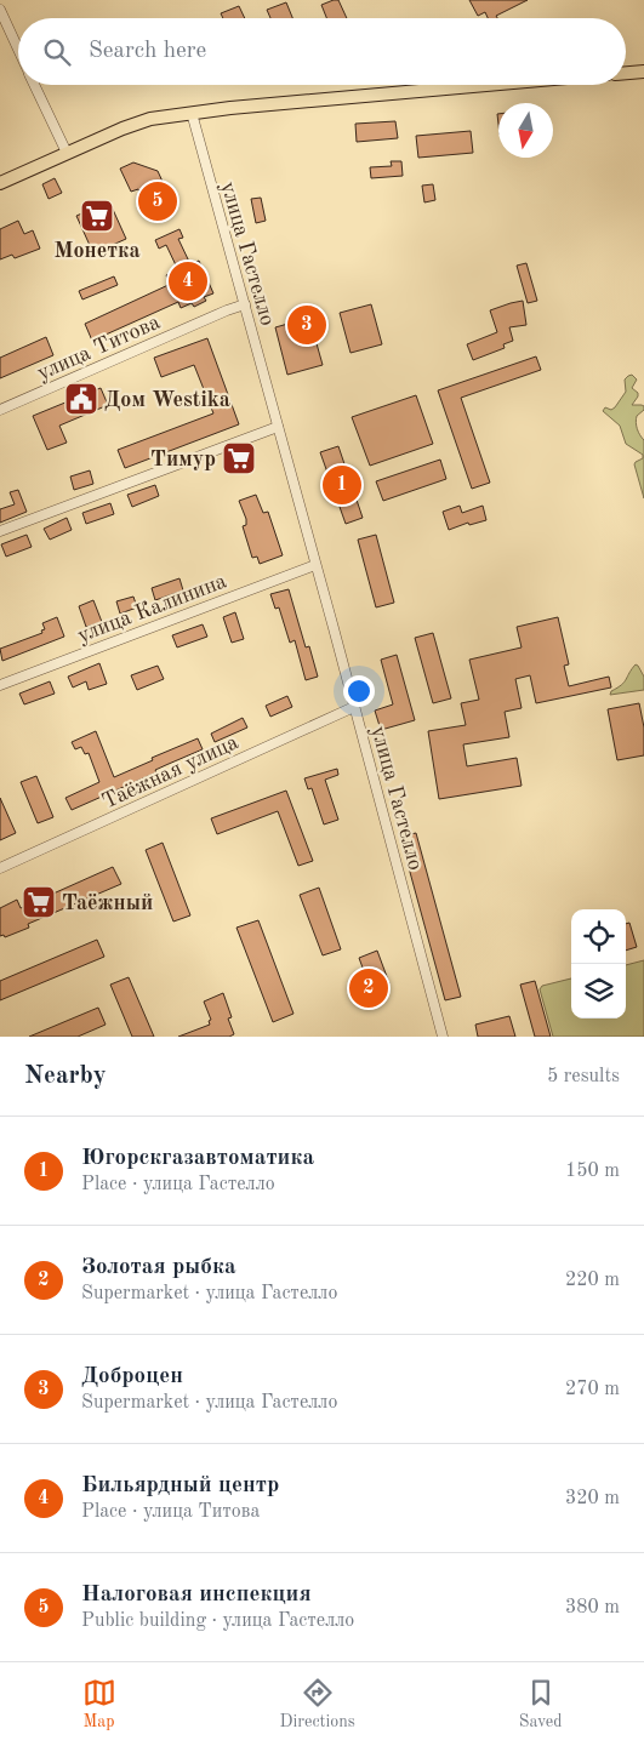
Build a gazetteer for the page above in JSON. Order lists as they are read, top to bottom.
{
  "streets": {
    "street": [
      "улица Гастелло",
      "улица Титова",
      "улица Калинина",
      "Таёжная улица"
    ]
  },
  "crossings": [
    ["улица Гастелло", "улица Титова"],
    ["улица Гастелло", "улица Калинина"],
    ["улица Гастелло", "Таёжная улица"]
  ],
  "places": {
    "supermarket": ["Монетка", "Тимур", "Таёжный"],
    "public building": ["Дом Westika"]
  },
  "north": "bottom",
  "page": {
    "search": "Search here",
    "pins": [
      "5",
      "4",
      "3",
      "1",
      "2"
    ],
    "heading": ["Nearby", "5 results"],
    "list": [
      {
        "mark": "1",
        "name": "Югорскгазавтоматика",
        "note": "Place · улица Гастелло",
        "value": "150 m"
      },
      {
        "mark": "2",
        "name": "Золотая рыбка",
        "note": "Supermarket · улица Гастелло",
        "value": "220 m"
      },
      {
        "mark": "3",
        "name": "Доброцен",
        "note": "Supermarket · улица Гастелло",
        "value": "270 m"
      },
      {
        "mark": "4",
        "name": "Бильярдный центр",
        "note": "Place · улица Титова",
        "value": "320 m"
      },
      {
        "mark": "5",
        "name": "Налоговая инспекция",
        "note": "Public building · улица Гастелло",
        "value": "380 m"
      }
    ],
    "nav": ["Map", "Directions", "Saved"]
  }
}
